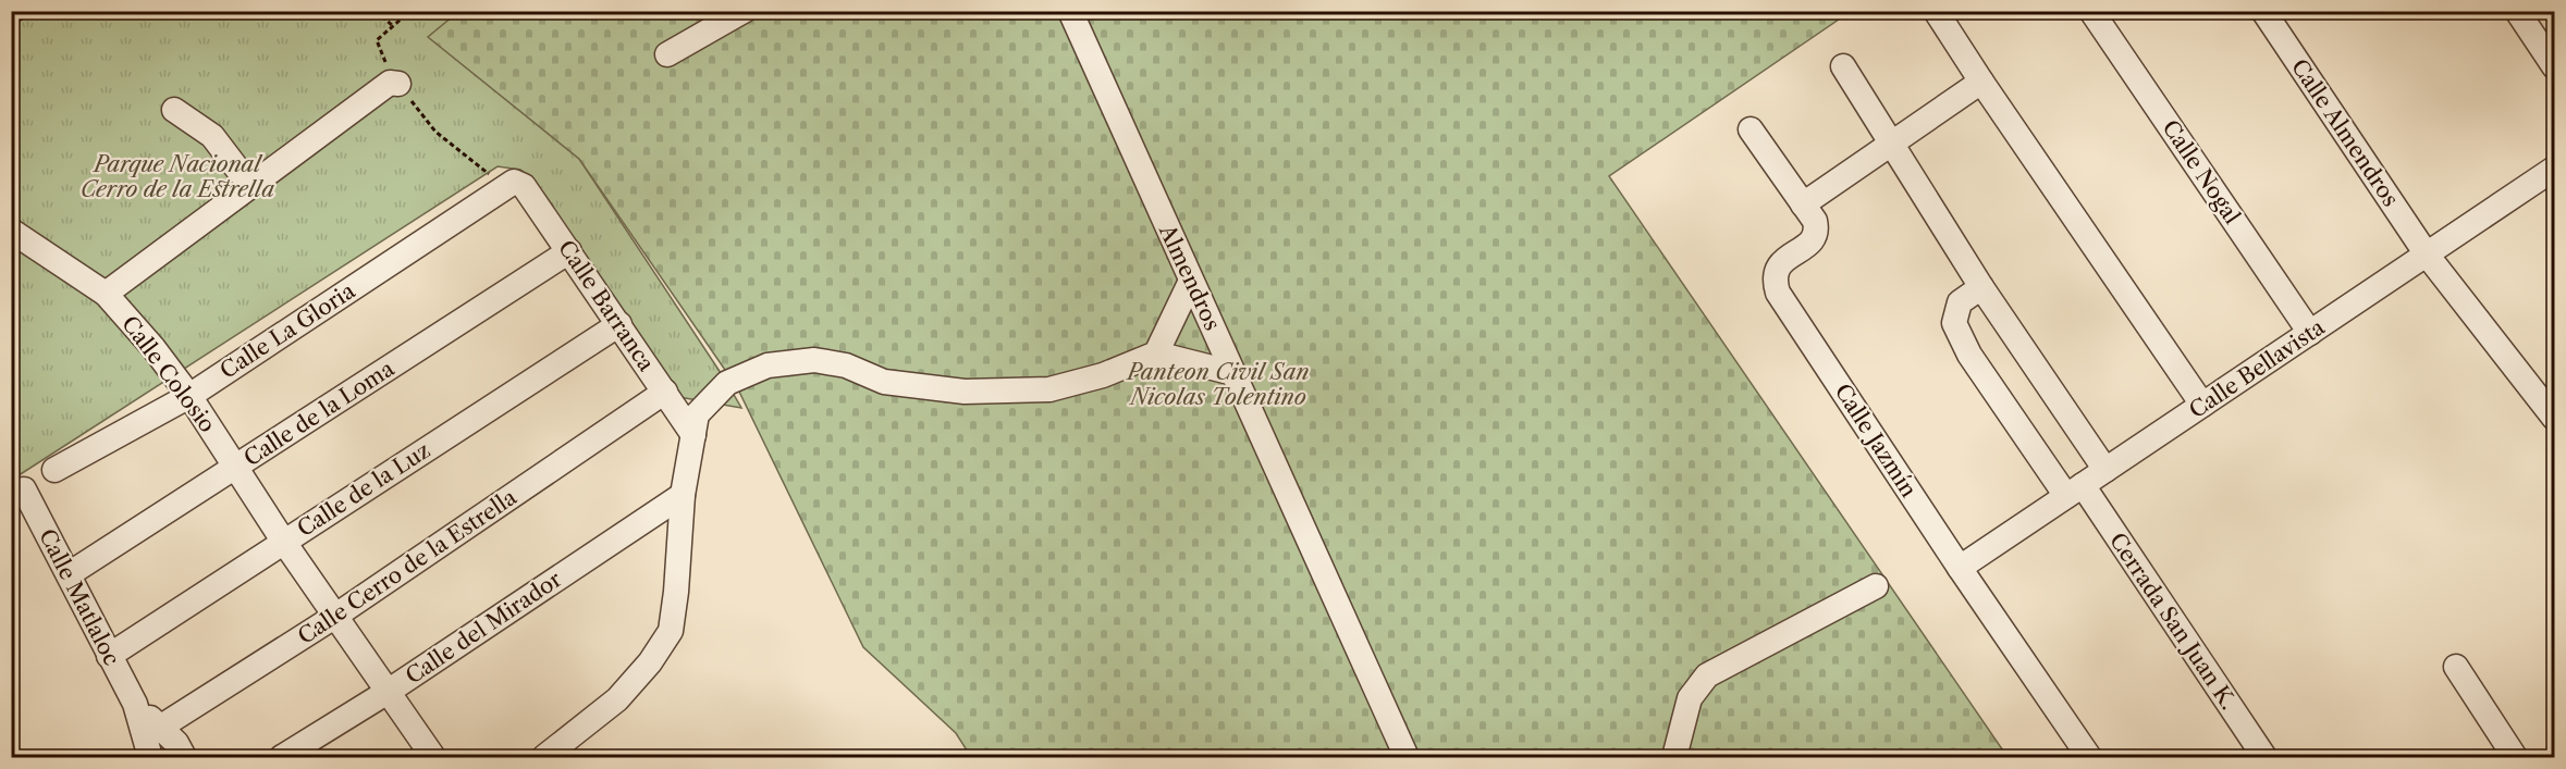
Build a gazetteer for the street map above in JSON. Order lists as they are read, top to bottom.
{
  "streets": {
    "street": [
      "Calle Almendros",
      "Calle Nogal",
      "Almendros",
      "Calle Barranca",
      "Calle La Gloria",
      "Calle Bellavista",
      "Calle Colosio",
      "Calle de la Loma",
      "Calle Jazmín",
      "Calle de la Luz",
      "Calle Cerro de la Estrella",
      "Calle Matlaloc",
      "Cerrada San Juan K.",
      "Calle del Mirador"
    ]
  },
  "crossings": [
    ["Calle Almendros", "Calle Bellavista"],
    ["Calle Nogal", "Calle Bellavista"],
    ["Calle Barranca", "Calle La Gloria"],
    ["Calle Barranca", "Calle de la Loma"],
    ["Calle Barranca", "Calle de la Luz"],
    ["Calle Barranca", "Calle Cerro de la Estrella"],
    ["Calle La Gloria", "Calle Colosio"],
    ["Calle Bellavista", "Calle Jazmín"],
    ["Calle Bellavista", "Cerrada San Juan K."],
    ["Calle Colosio", "Calle de la Loma"],
    ["Calle Colosio", "Calle de la Luz"],
    ["Calle Colosio", "Calle Cerro de la Estrella"],
    ["Calle Colosio", "Calle del Mirador"],
    ["Calle de la Loma", "Calle Matlaloc"],
    ["Calle de la Luz", "Calle Matlaloc"],
    ["Calle Cerro de la Estrella", "Calle Matlaloc"]
  ],
  "parks": ["Parque Nacional Cerro de la Estrella", "Panteon Civil San Nicolas Tolentino"]
}
